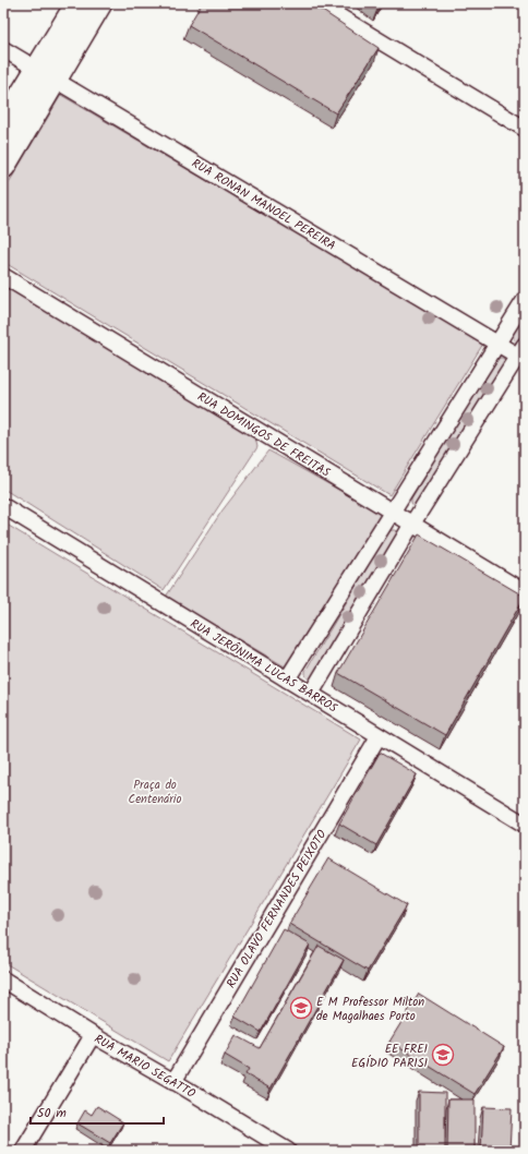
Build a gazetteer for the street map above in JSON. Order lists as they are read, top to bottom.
{
  "streets": {
    "street": [
      "RUA RONAN MANOEL PEREIRA",
      "RUA DOMINGOS DE FREITAS",
      "RUA JERÔNIMA LUCAS BARROS",
      "RUA OLAVO FERNANDES PEIXOTO",
      "RUA MARIO SEGATTO"
    ]
  },
  "crossings": [
    ["RUA JERÔNIMA LUCAS BARROS", "RUA OLAVO FERNANDES PEIXOTO"],
    ["RUA OLAVO FERNANDES PEIXOTO", "RUA MARIO SEGATTO"]
  ],
  "parks": ["Praça do Centenário"],
  "places": {
    "school or university": ["E M Professor Milton de Magalhaes Porto", "EE FREI EGÍDIO PARISI"]
  },
  "scale_bar": "50 m"
}
